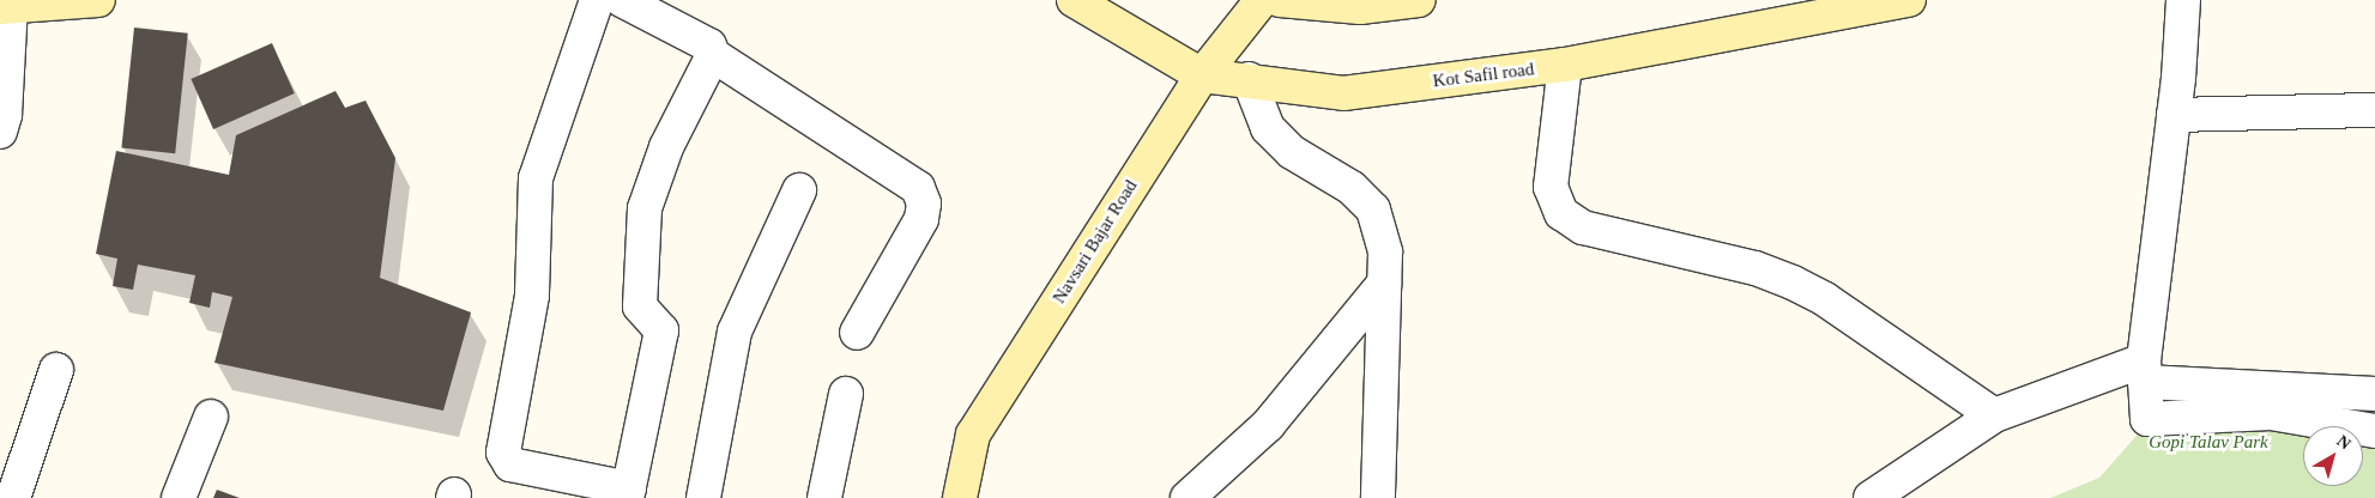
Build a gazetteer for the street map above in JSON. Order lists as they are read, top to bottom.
{
  "streets": {
    "main road": ["Kot Safil road", "Navsari Bajar Road"]
  },
  "crossings": [
    ["Kot Safil road", "Navsari Bajar Road"]
  ],
  "parks": ["Gopi Talav Park"],
  "north": "top right"
}
